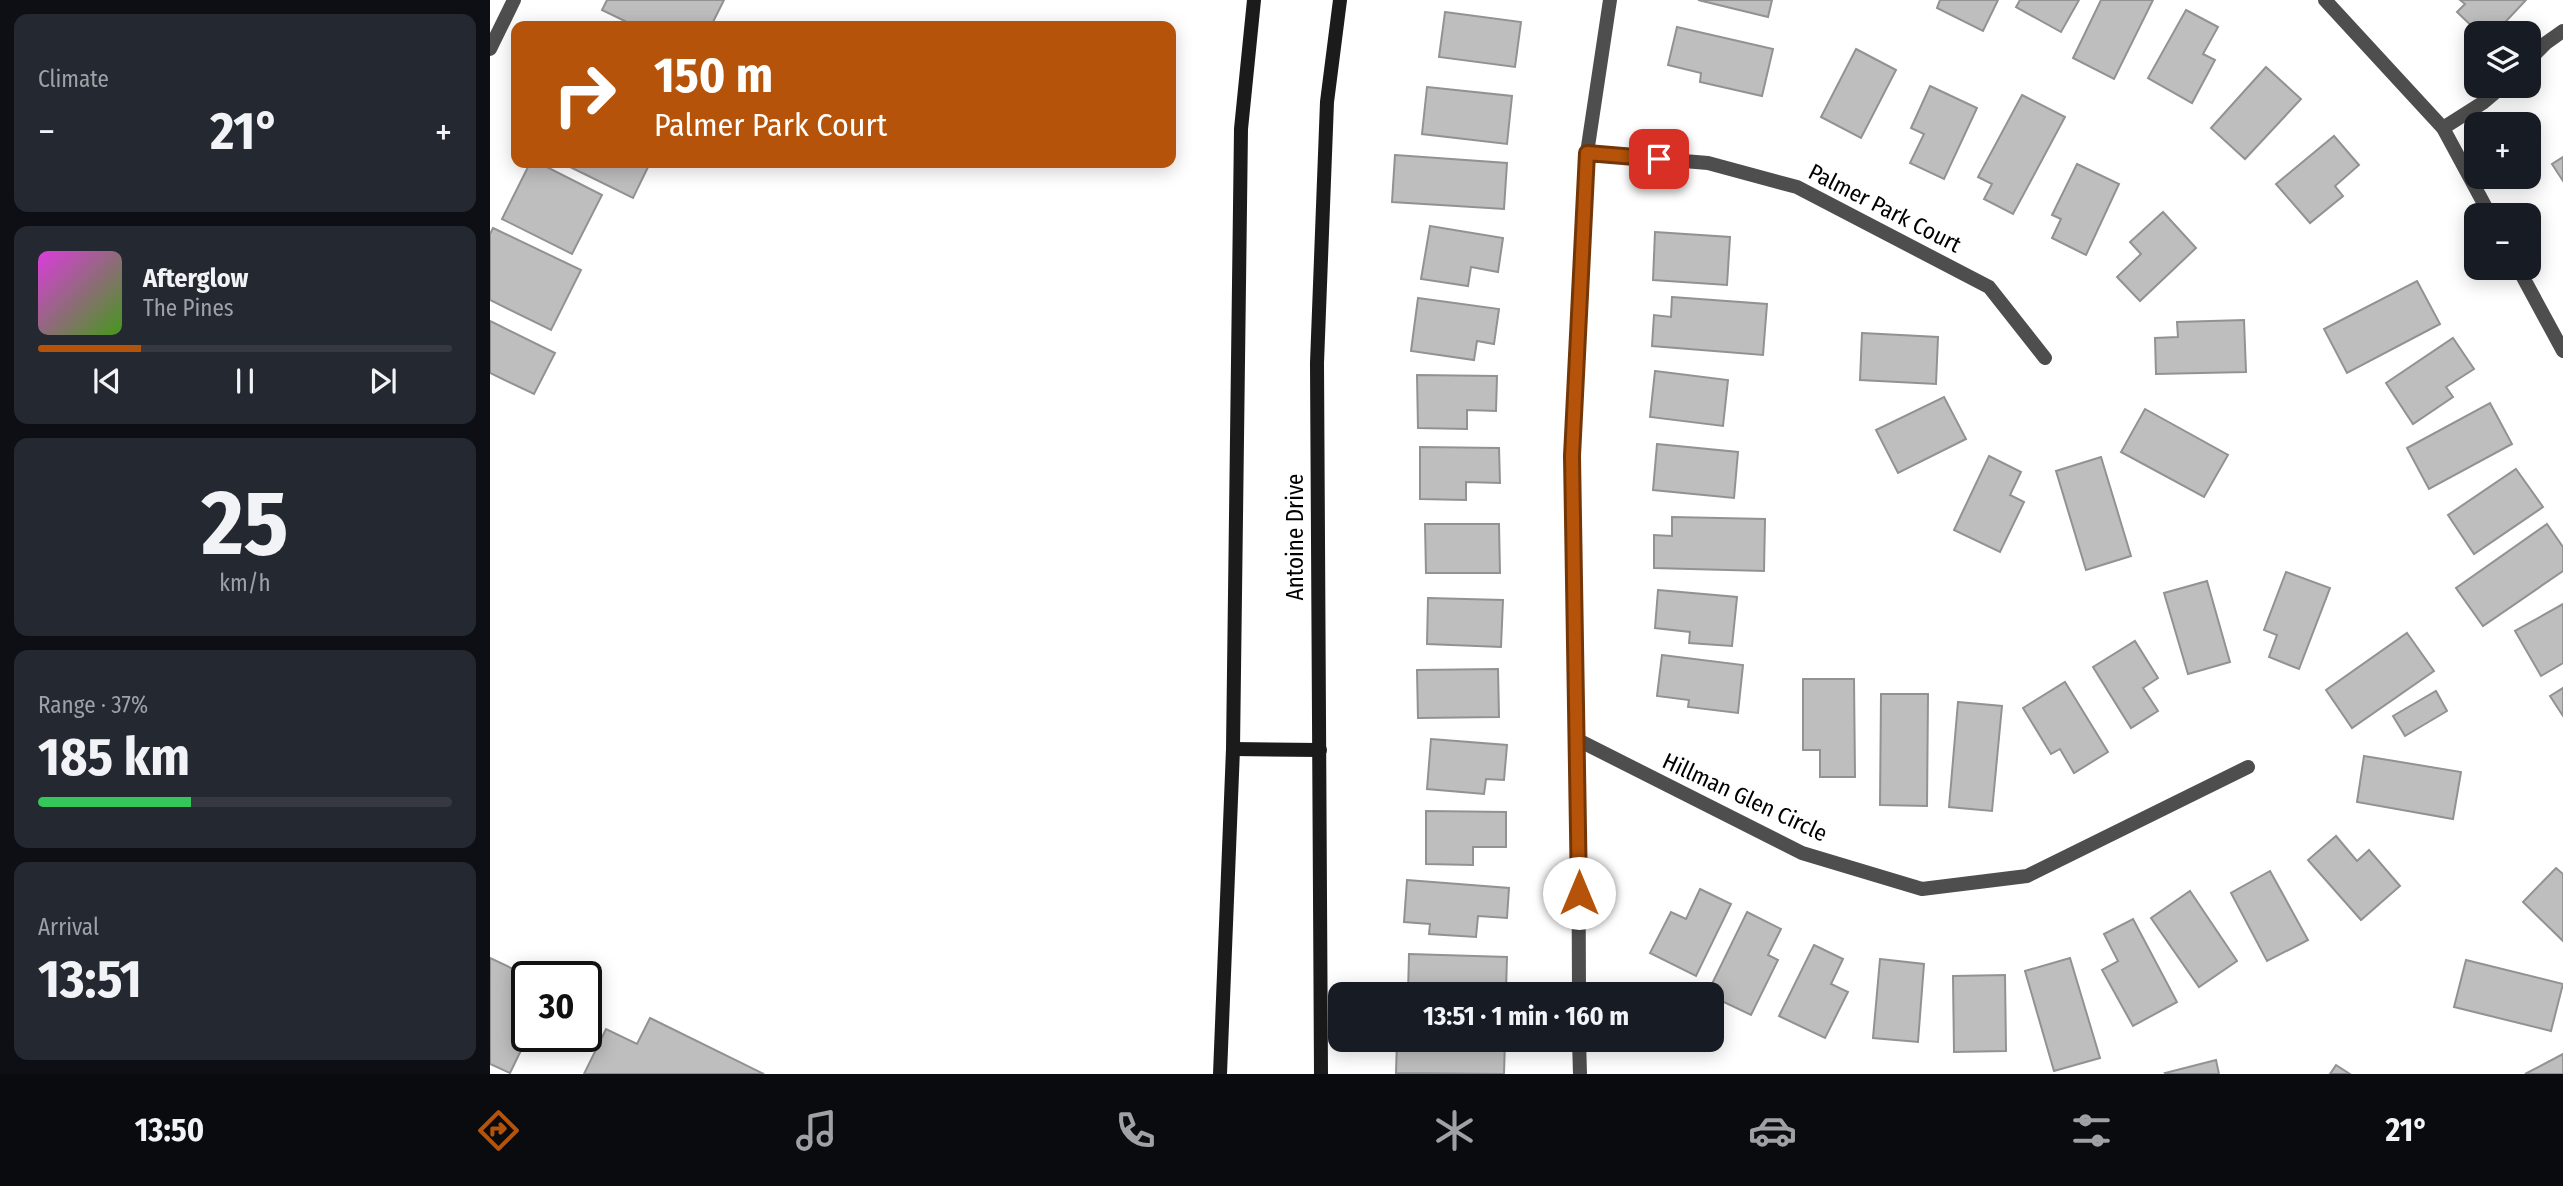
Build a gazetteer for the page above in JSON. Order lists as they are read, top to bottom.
{
  "streets": {
    "main road": ["Antoine Drive"],
    "street": ["Palmer Park Court", "Hillman Glen Circle"]
  },
  "page": {
    "tile": [
      "Climate",
      ["25", "km/h"],
      ["Range · 37%", "185 km"],
      ["Arrival", "13:51"]
    ],
    "map_buttons": ["+", "−"],
    "turn": ["150 m", "Palmer Park Court"],
    "heat": ["−", "21°", "+"],
    "song": ["Afterglow", "The Pines"],
    "limit": "30",
    "trip": "13:51 · 1 min · 160 m",
    "tabs": ["13:50", "21°"]
  }
}
